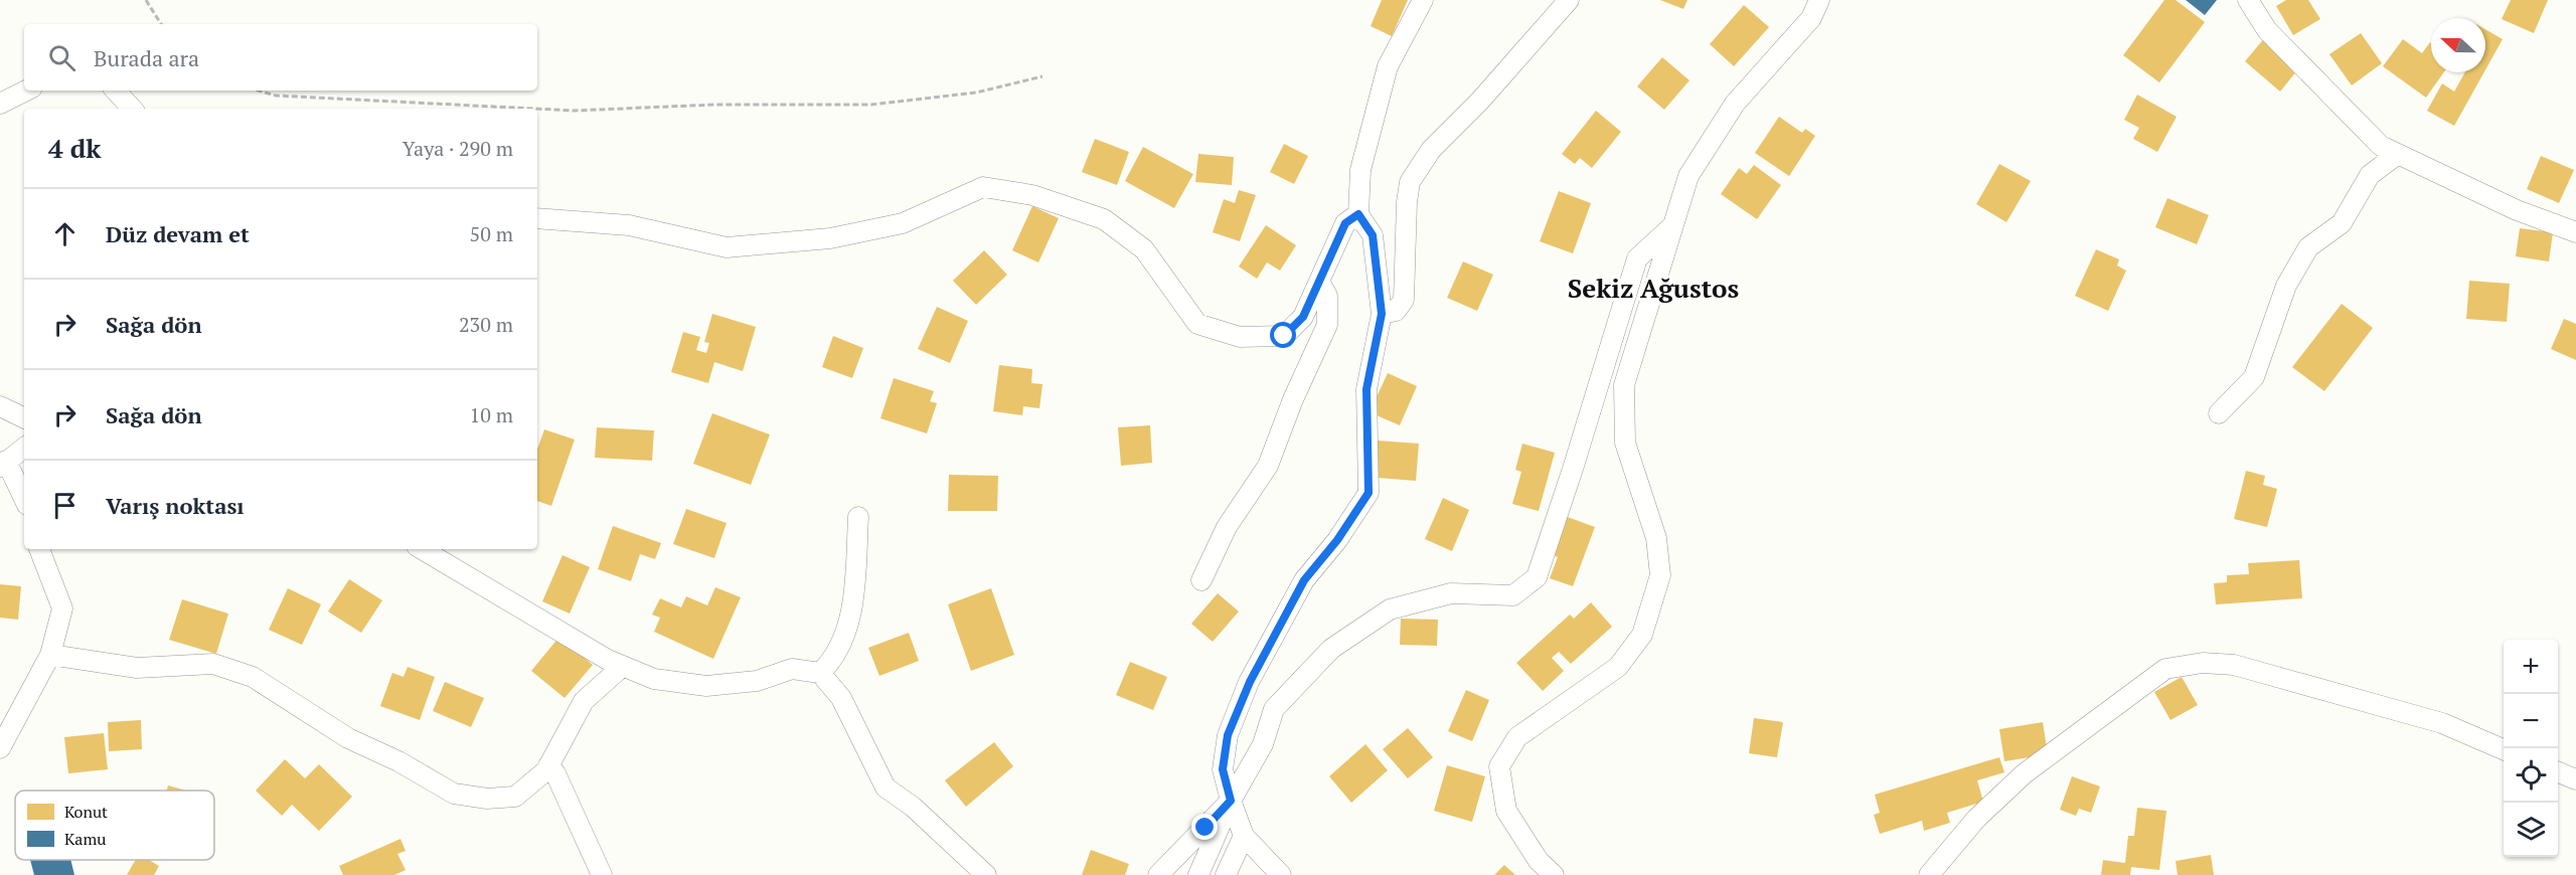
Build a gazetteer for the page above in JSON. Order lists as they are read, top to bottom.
{
  "districts": ["Sekiz Ağustos"],
  "legend": ["Konut", "Kamu"],
  "north": "left",
  "page": {
    "search": "Burada ara",
    "heading": ["4 dk", "Yaya · 290 m"],
    "list": [
      ["Düz devam et", "50 m"],
      ["Sağa dön", "230 m"],
      ["Sağa dön", "10 m"],
      "Varış noktası"
    ],
    "map_buttons": ["+", "−"]
  }
}
